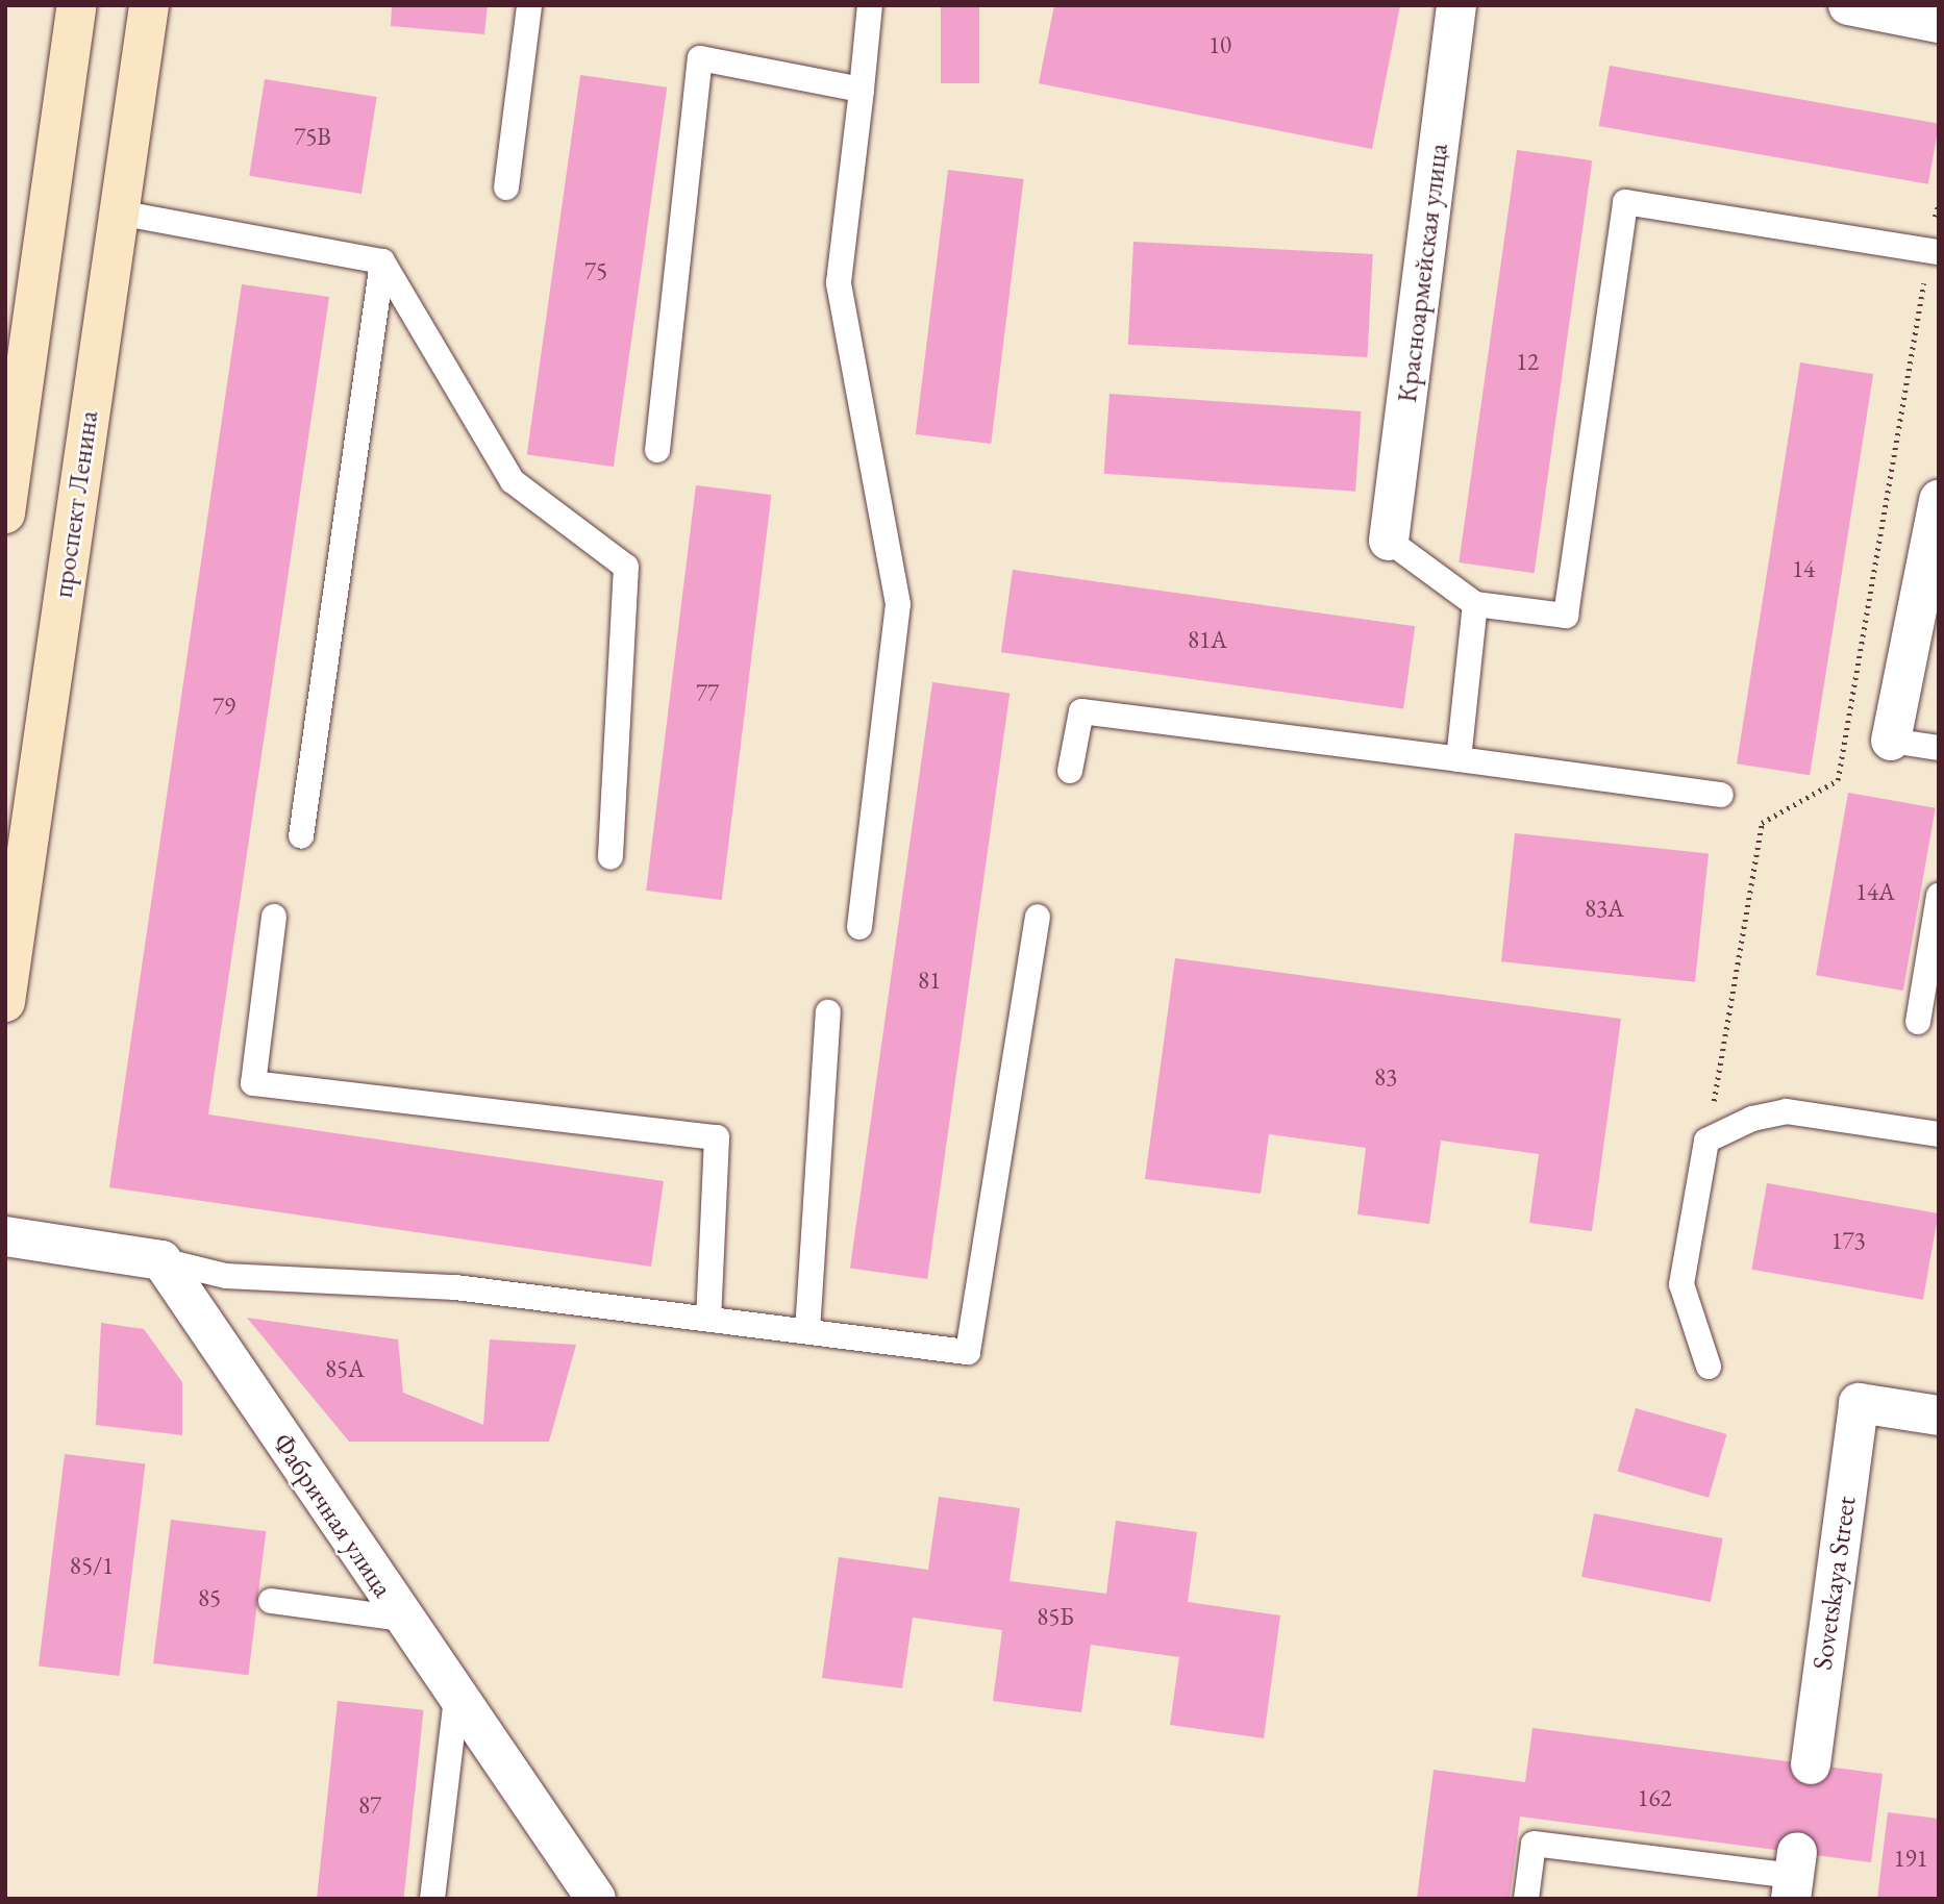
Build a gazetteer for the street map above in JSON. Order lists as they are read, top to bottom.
{
  "streets": {
    "main road": ["проспект Ленина"],
    "street": ["Красноармейская улица", "Фабричная улица", "Sovetskaya Street"]
  },
  "house_numbers": [
    "10",
    "75В",
    "75",
    "12",
    "14",
    "81А",
    "77",
    "79",
    "14А",
    "83А",
    "81",
    "83",
    "173",
    "85А",
    "85/1",
    "85",
    "85Б",
    "162",
    "87",
    "191"
  ]
}
